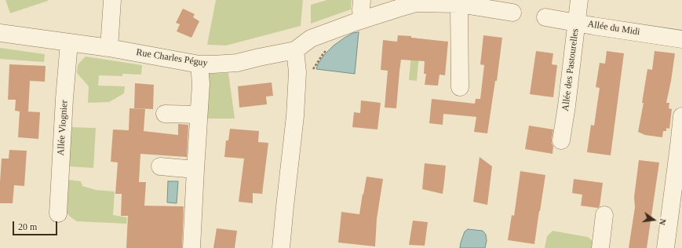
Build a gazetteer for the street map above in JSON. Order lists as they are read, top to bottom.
{
  "streets": {
    "street": [
      "Allée du Midi",
      "Rue Charles Péguy",
      "Allée des Pastourelles",
      "Allée Viognier"
    ]
  },
  "crossings": [
    ["Allée du Midi", "Allée des Pastourelles"],
    ["Rue Charles Péguy", "Allée Viognier"]
  ],
  "scale_bar": "20 m",
  "north": "right"
}
